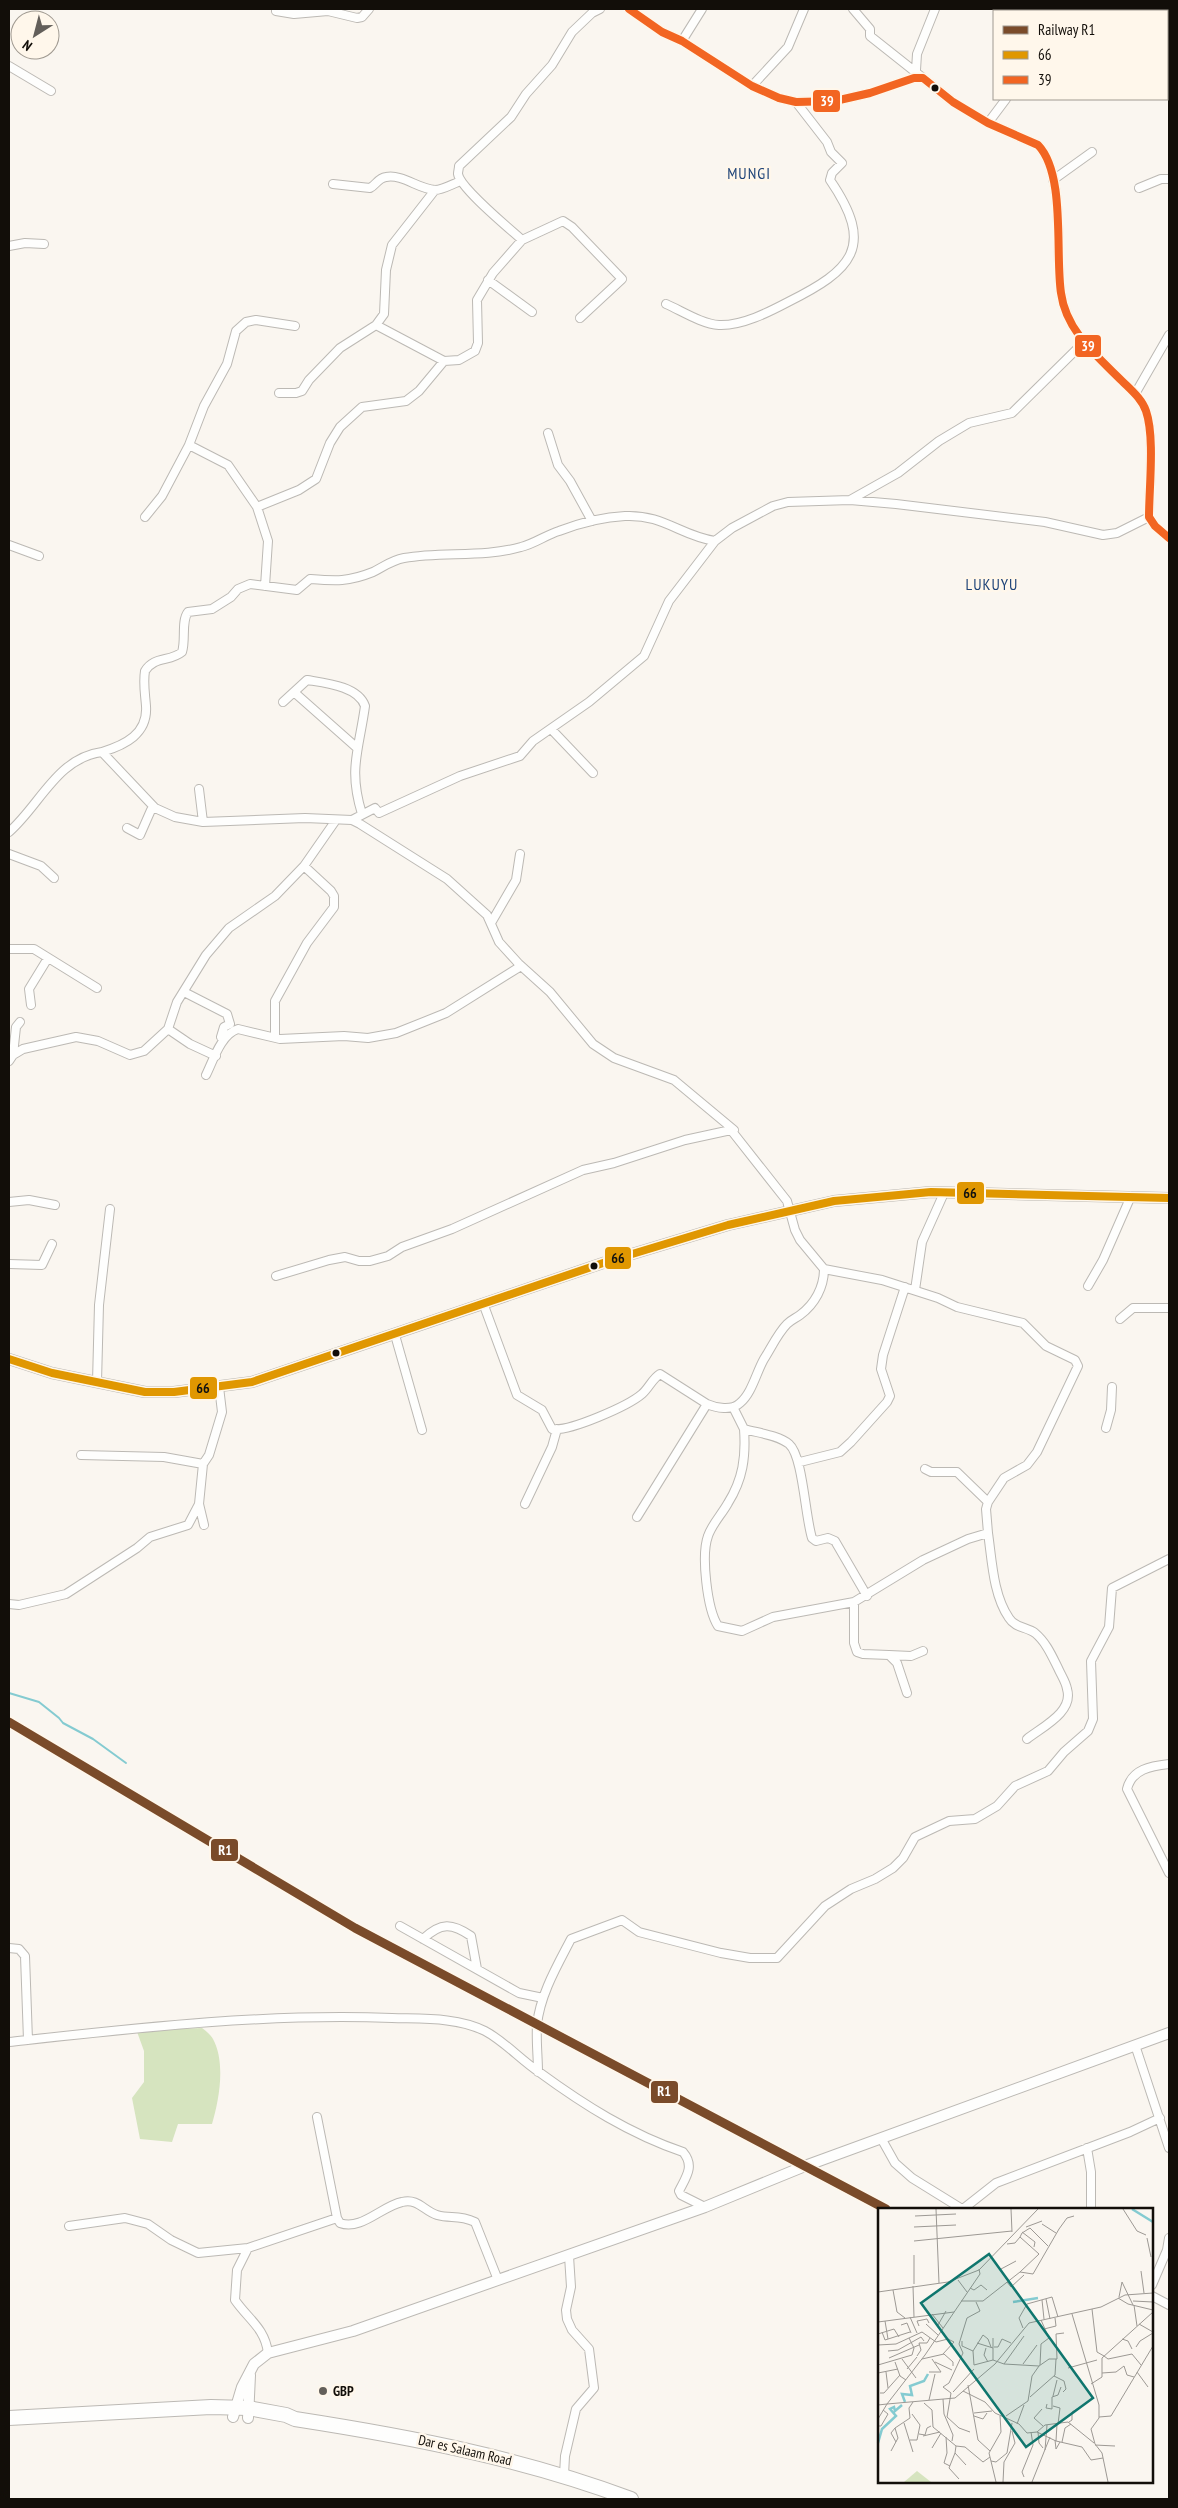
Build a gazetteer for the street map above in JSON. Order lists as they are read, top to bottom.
{
  "streets": {
    "highway": ["Dar es Salaam Road"]
  },
  "districts": ["MUNGI", "LUKUYU"],
  "places": ["GBP"],
  "lines": ["transit line 39", "transit line 66", "rail line R1"],
  "legend": ["Railway R1", "66", "39"],
  "north": "bottom left"
}
